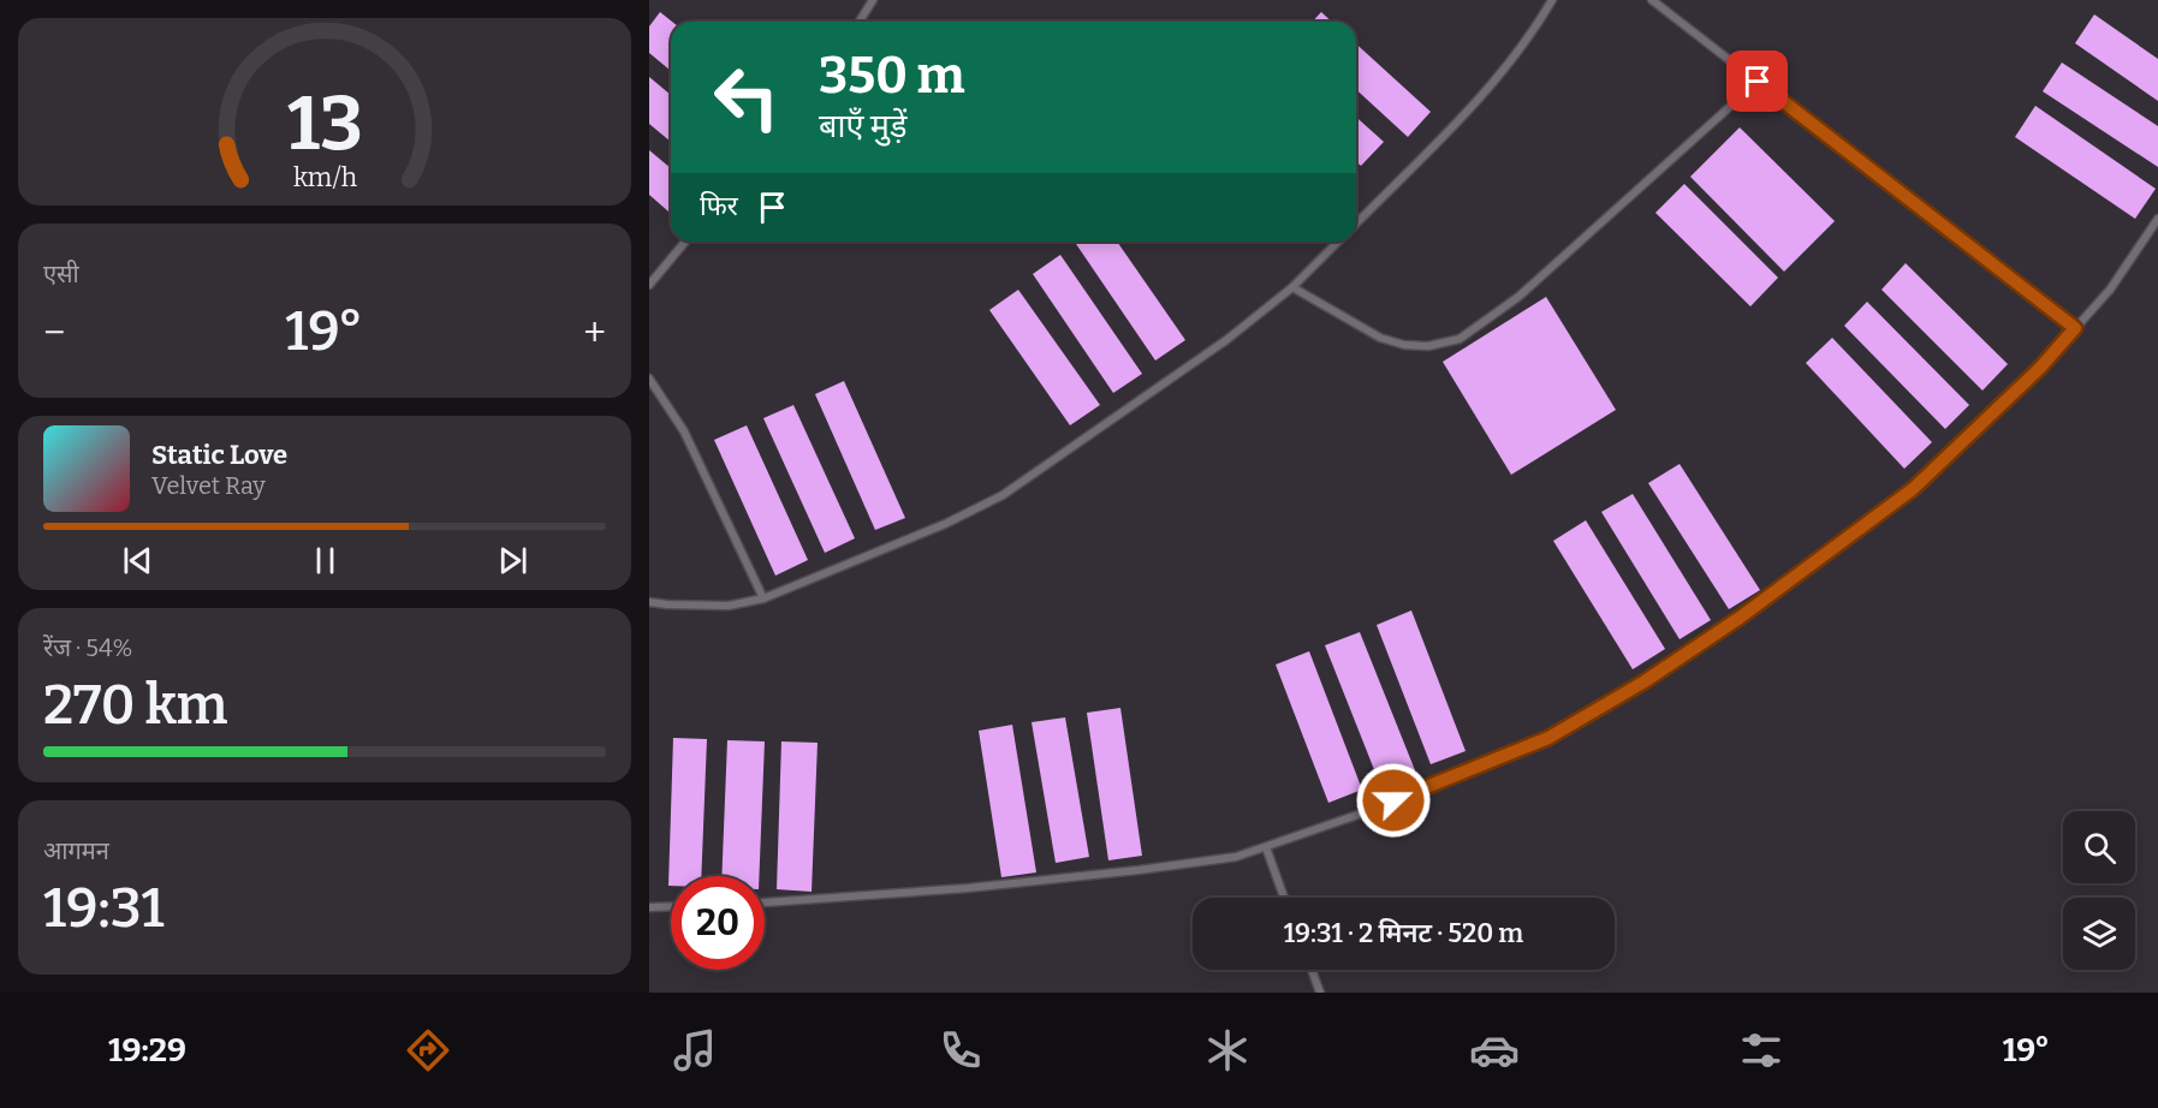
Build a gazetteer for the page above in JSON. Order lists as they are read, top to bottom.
{
  "page": {
    "turn": ["350 m", "बाएँ मुड़ें"],
    "then": "फिर",
    "tile": [
      "एसी",
      ["रेंज · 54%", "270 km"],
      ["आगमन", "19:31"]
    ],
    "heat": ["−", "19°", "+"],
    "song": ["Static Love", "Velvet Ray"],
    "limit": "20",
    "trip": "19:31 · 2 मिनट · 520 m",
    "tabs": ["19:29", "19°"],
    "gauge": ["13", "km/h"]
  }
}
